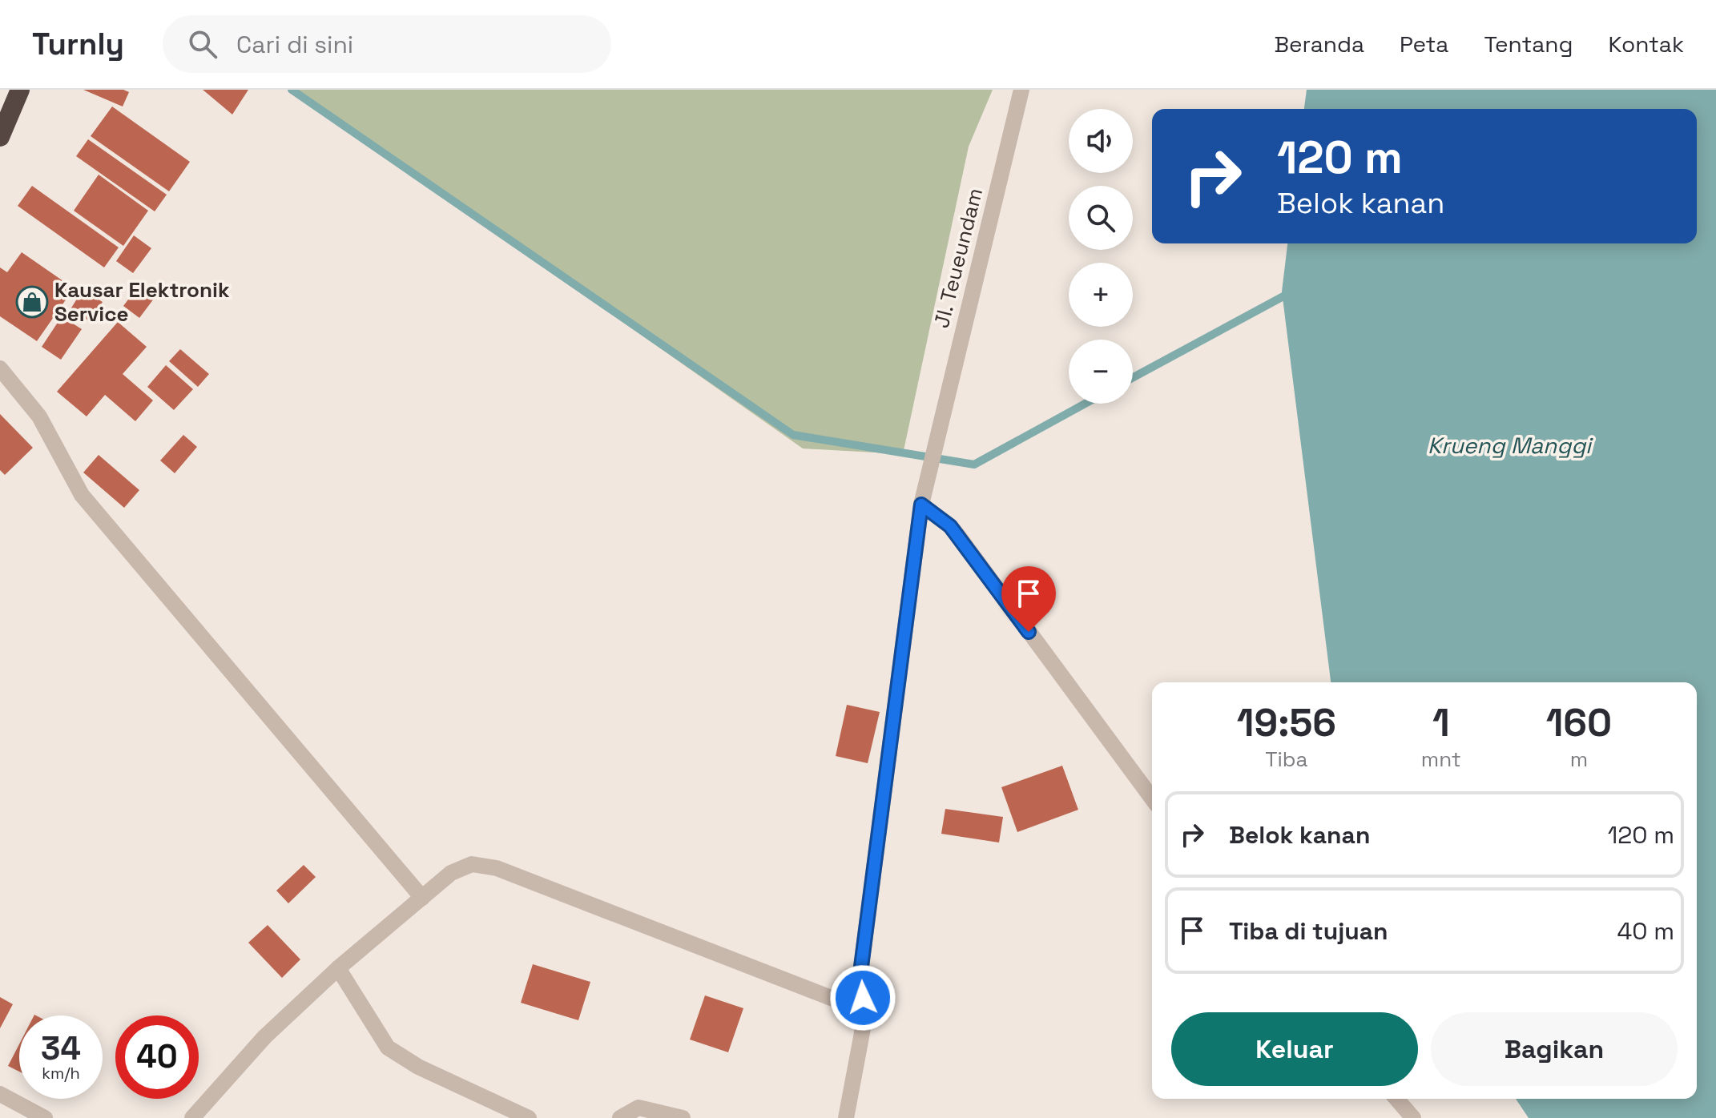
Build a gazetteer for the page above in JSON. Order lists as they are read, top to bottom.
{
  "streets": {
    "street": ["JI. Teueundam"]
  },
  "water": ["Krueng Manggi"],
  "places": {
    "shop": ["Kausar Elektronik Service"]
  },
  "page": {
    "header": "Turnly",
    "search": "Cari di sini",
    "nav": [
      "Beranda",
      "Peta",
      "Tentang",
      "Kontak"
    ],
    "map_buttons": ["+", "−"],
    "turn": ["120 m", "Belok kanan"],
    "eta": [
      "19:56",
      "Tiba",
      "1",
      "mnt",
      "160",
      "m"
    ],
    "list": [
      {
        "name": "Belok kanan",
        "value": "120 m"
      },
      {
        "name": "Tiba di tujuan",
        "value": "40 m"
      }
    ],
    "buttons": ["Keluar", "Bagikan"],
    "speed": "34 km/h",
    "limit": "40"
  }
}
